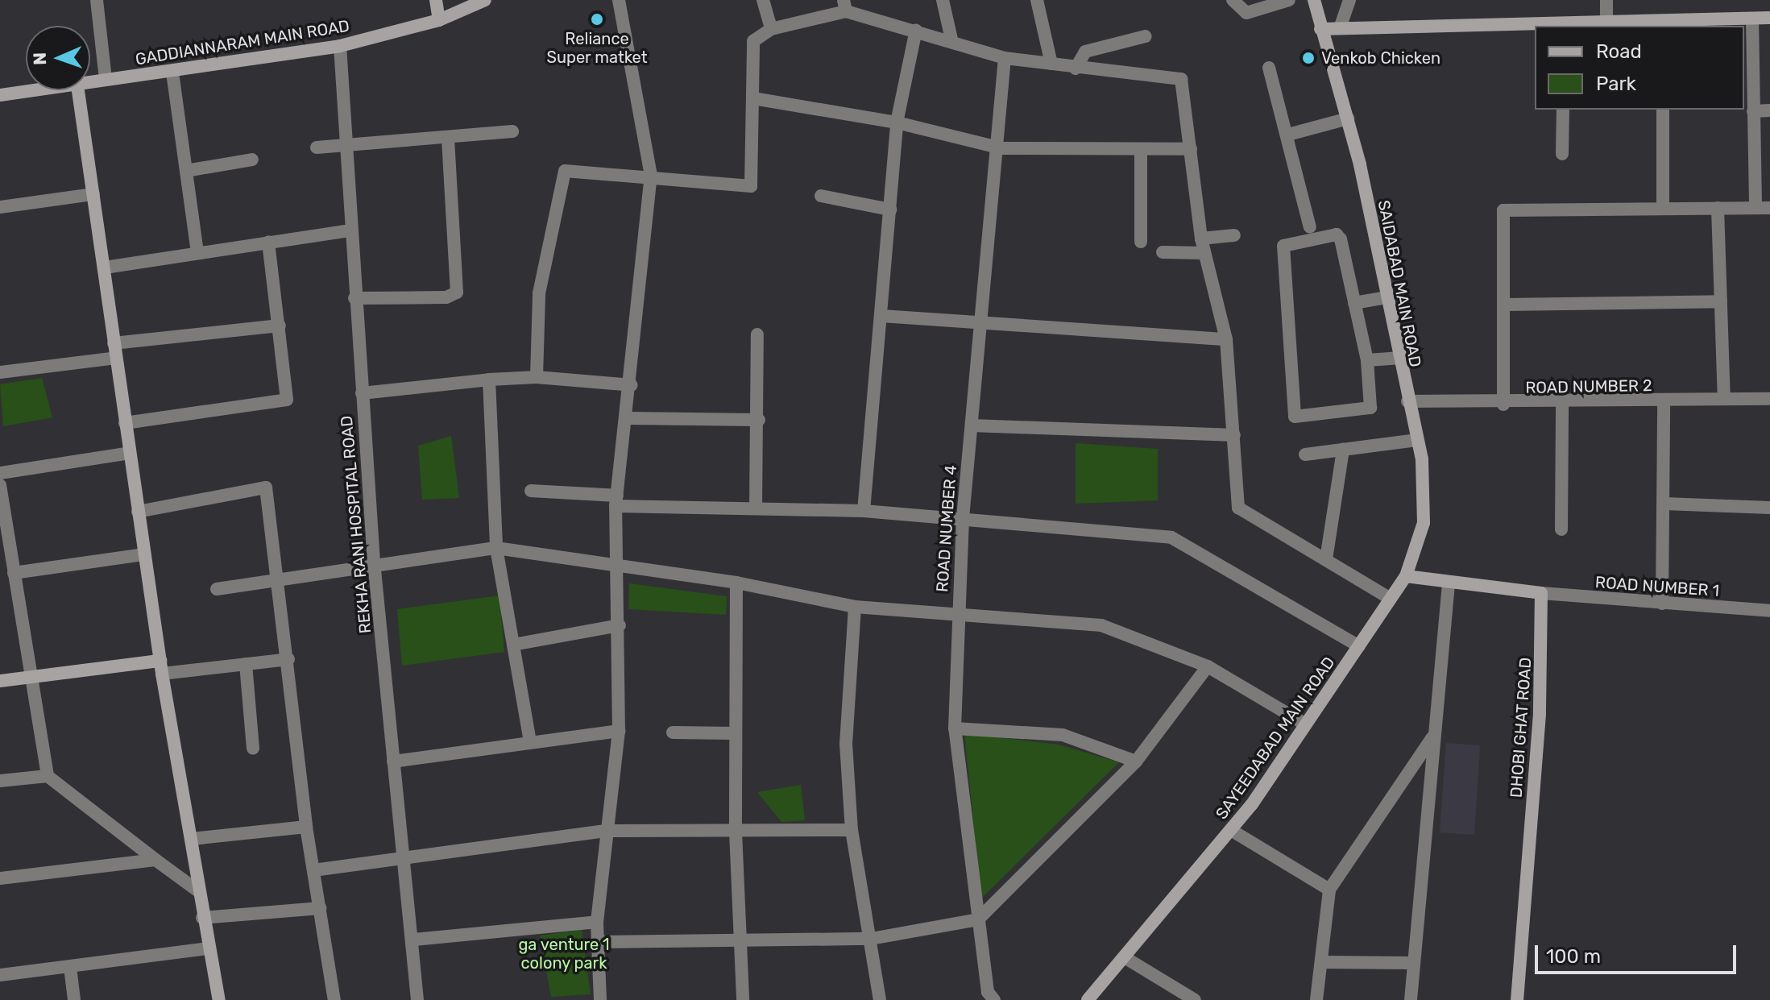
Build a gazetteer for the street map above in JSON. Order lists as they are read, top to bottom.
{
  "streets": {
    "main road": [
      "GADDIANNARAM MAIN ROAD",
      "SAIDABAD MAIN ROAD",
      "DHOBI GHAT ROAD",
      "SAYEEDABAD MAIN ROAD"
    ],
    "street": [
      "ROAD NUMBER 2",
      "REKHA RANI HOSPITAL ROAD",
      "ROAD NUMBER 4",
      "ROAD NUMBER 1"
    ]
  },
  "crossings": [
    ["GADDIANNARAM MAIN ROAD", "REKHA RANI HOSPITAL ROAD"],
    ["SAIDABAD MAIN ROAD", "ROAD NUMBER 2"],
    ["SAIDABAD MAIN ROAD", "SAYEEDABAD MAIN ROAD"],
    ["ROAD NUMBER 1", "DHOBI GHAT ROAD"]
  ],
  "parks": ["ga venture 1 colony park"],
  "places": ["Reliance Super matket", "Venkob Chicken"],
  "legend": ["Road", "Park"],
  "scale_bar": "100 m",
  "north": "left"
}
